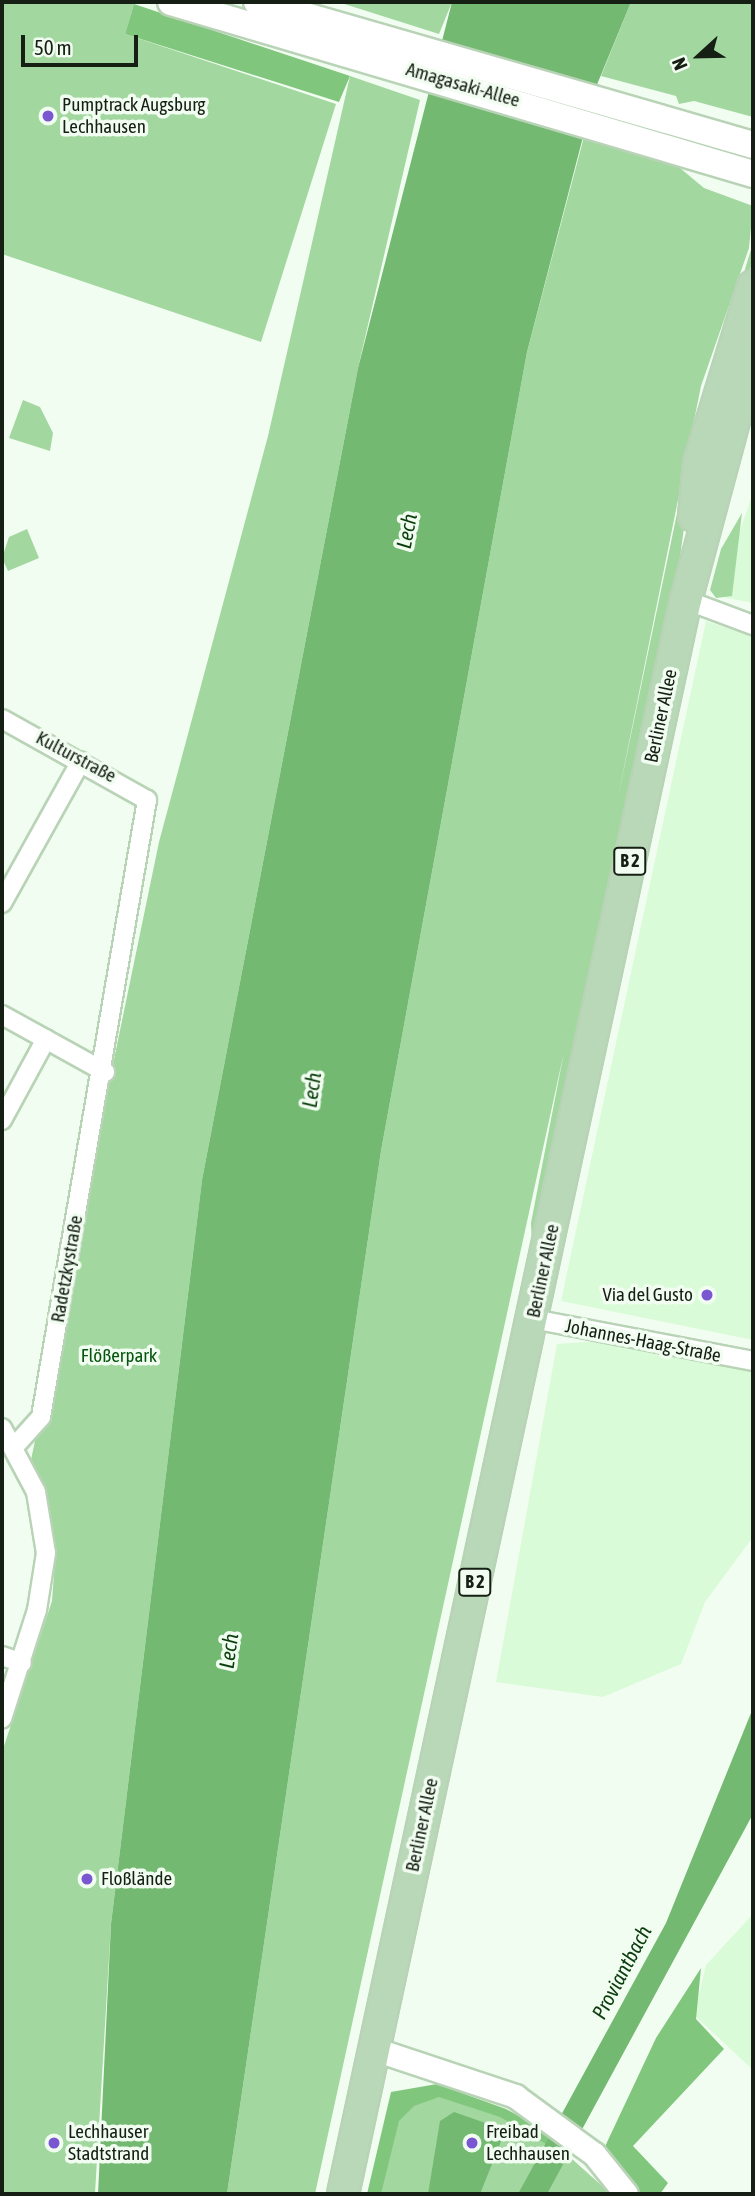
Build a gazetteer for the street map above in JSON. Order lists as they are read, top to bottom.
{
  "streets": {
    "main road": ["Amagasaki-Allee", "Berliner Allee", "B 2"],
    "street": ["Kulturstraße", "Radetzkystraße", "Johannes-Haag-Straße"]
  },
  "crossings": [
    ["Berliner Allee", "Johannes-Haag-Straße"],
    ["Kulturstraße", "Radetzkystraße"]
  ],
  "water": ["Lech", "Proviantbach"],
  "parks": ["Flößerpark"],
  "places": [
    "Pumptrack Augsburg Lechhausen",
    "Via del Gusto",
    "Floßlände",
    "Lechhauser Stadtstrand",
    "Freibad Lechhausen"
  ],
  "scale_bar": "50 m",
  "north": "left"
}
